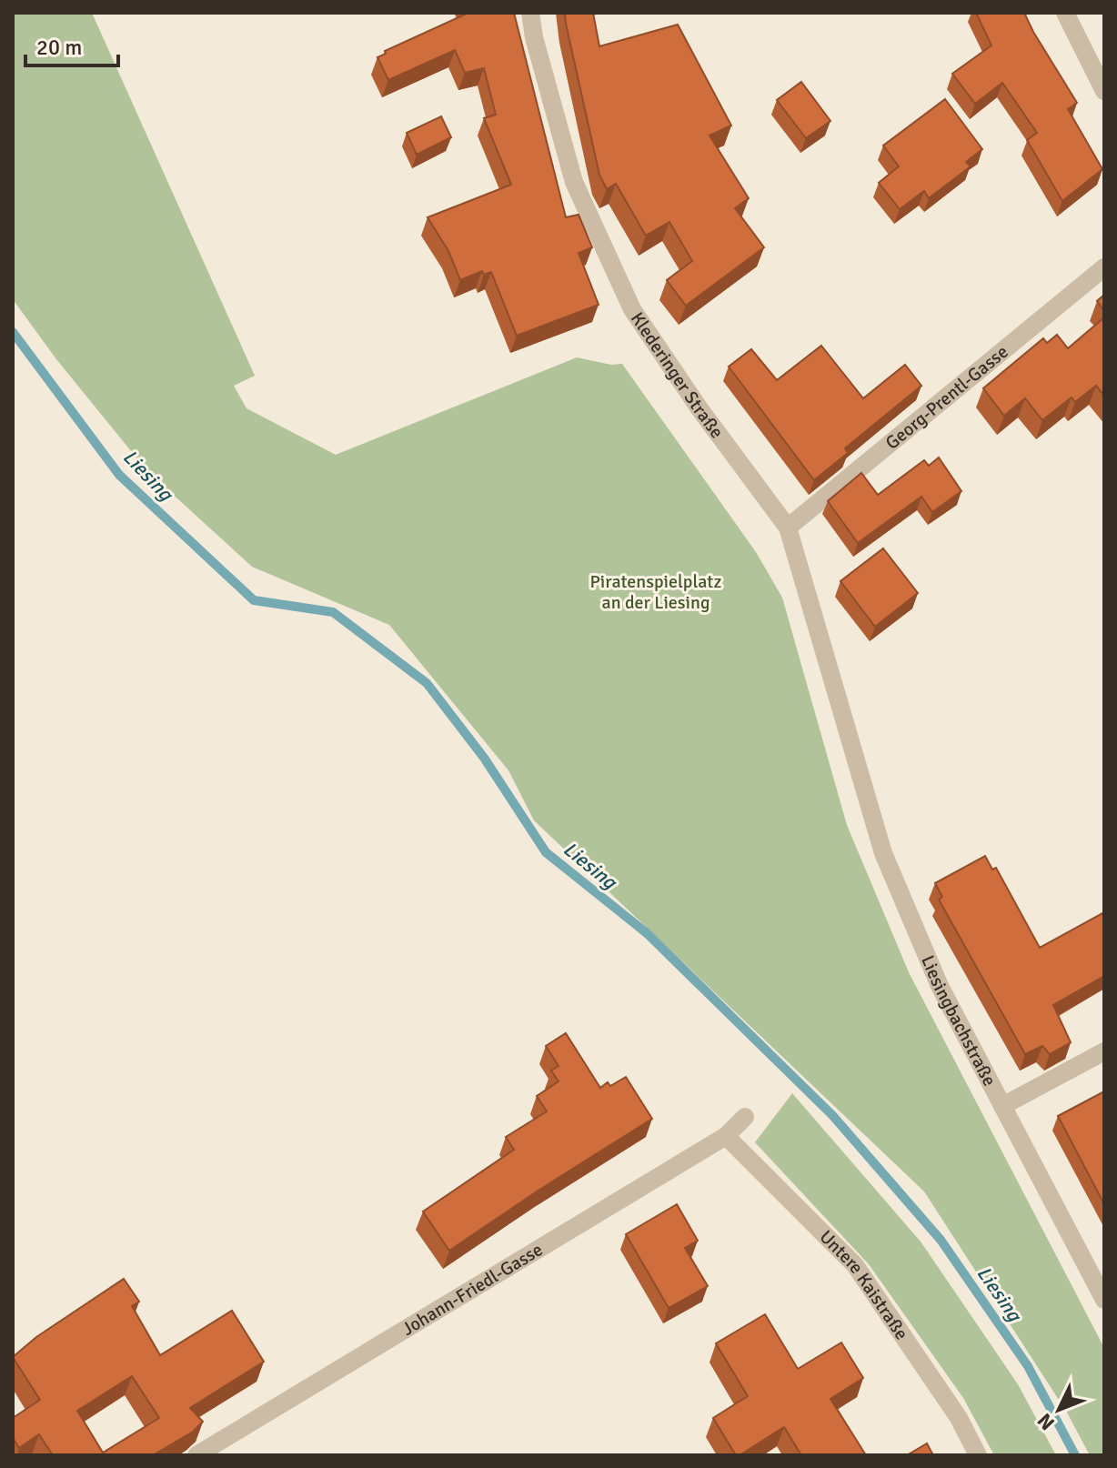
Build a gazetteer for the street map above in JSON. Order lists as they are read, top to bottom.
{
  "streets": {
    "street": [
      "Klederinger Straße",
      "Georg-Prentl-Gasse",
      "Liesingbachstraße",
      "Untere Kaistraße",
      "Johann-Friedl-Gasse"
    ]
  },
  "crossings": [
    ["Klederinger Straße", "Georg-Prentl-Gasse"],
    ["Klederinger Straße", "Liesingbachstraße"],
    ["Untere Kaistraße", "Johann-Friedl-Gasse"]
  ],
  "water": ["Liesing"],
  "parks": ["Piratenspielplatz an der Liesing"],
  "scale_bar": "20 m",
  "north": "bottom left"
}
